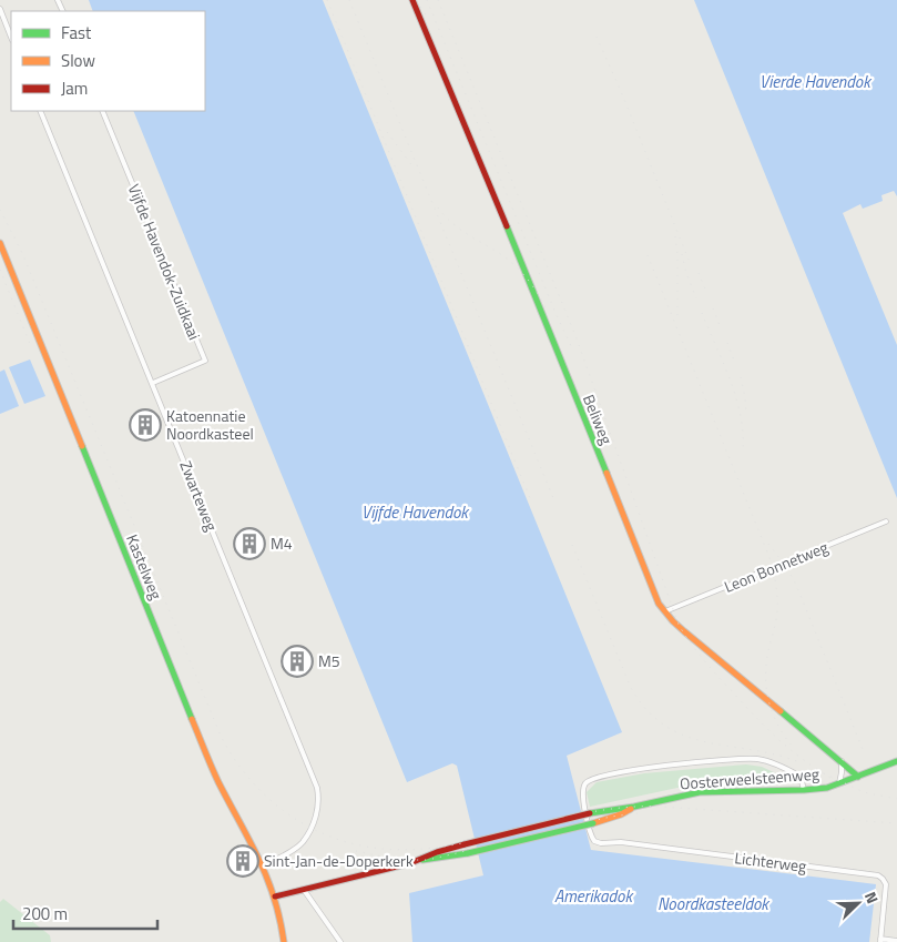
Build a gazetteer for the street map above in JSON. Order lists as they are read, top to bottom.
{
  "streets": {
    "main road": ["Beliweg", "Kastelweg", "Oosterweelsteenweg"],
    "street": [
      "Vijfde Havendok-Zuidkaai",
      "Zwarteweg",
      "Leon Bonnetweg",
      "Lichterweg"
    ]
  },
  "crossings": [
    ["Vijfde Havendok-Zuidkaai", "Zwarteweg"],
    ["Beliweg", "Leon Bonnetweg"],
    ["Beliweg", "Oosterweelsteenweg"],
    ["Zwarteweg", "Kastelweg"],
    ["Oosterweelsteenweg", "Lichterweg"]
  ],
  "water": [
    "Vierde Havendok",
    "Vijfde Havendok",
    "Amerikadok",
    "Noordkasteeldok"
  ],
  "places": {
    "building": [
      "Katoennatie Noordkasteel",
      "M4",
      "M5",
      "Sint-Jan-de-Doperkerk"
    ]
  },
  "legend": ["Fast", "Slow", "Jam"],
  "scale_bar": "200 m",
  "north": "top right"
}
